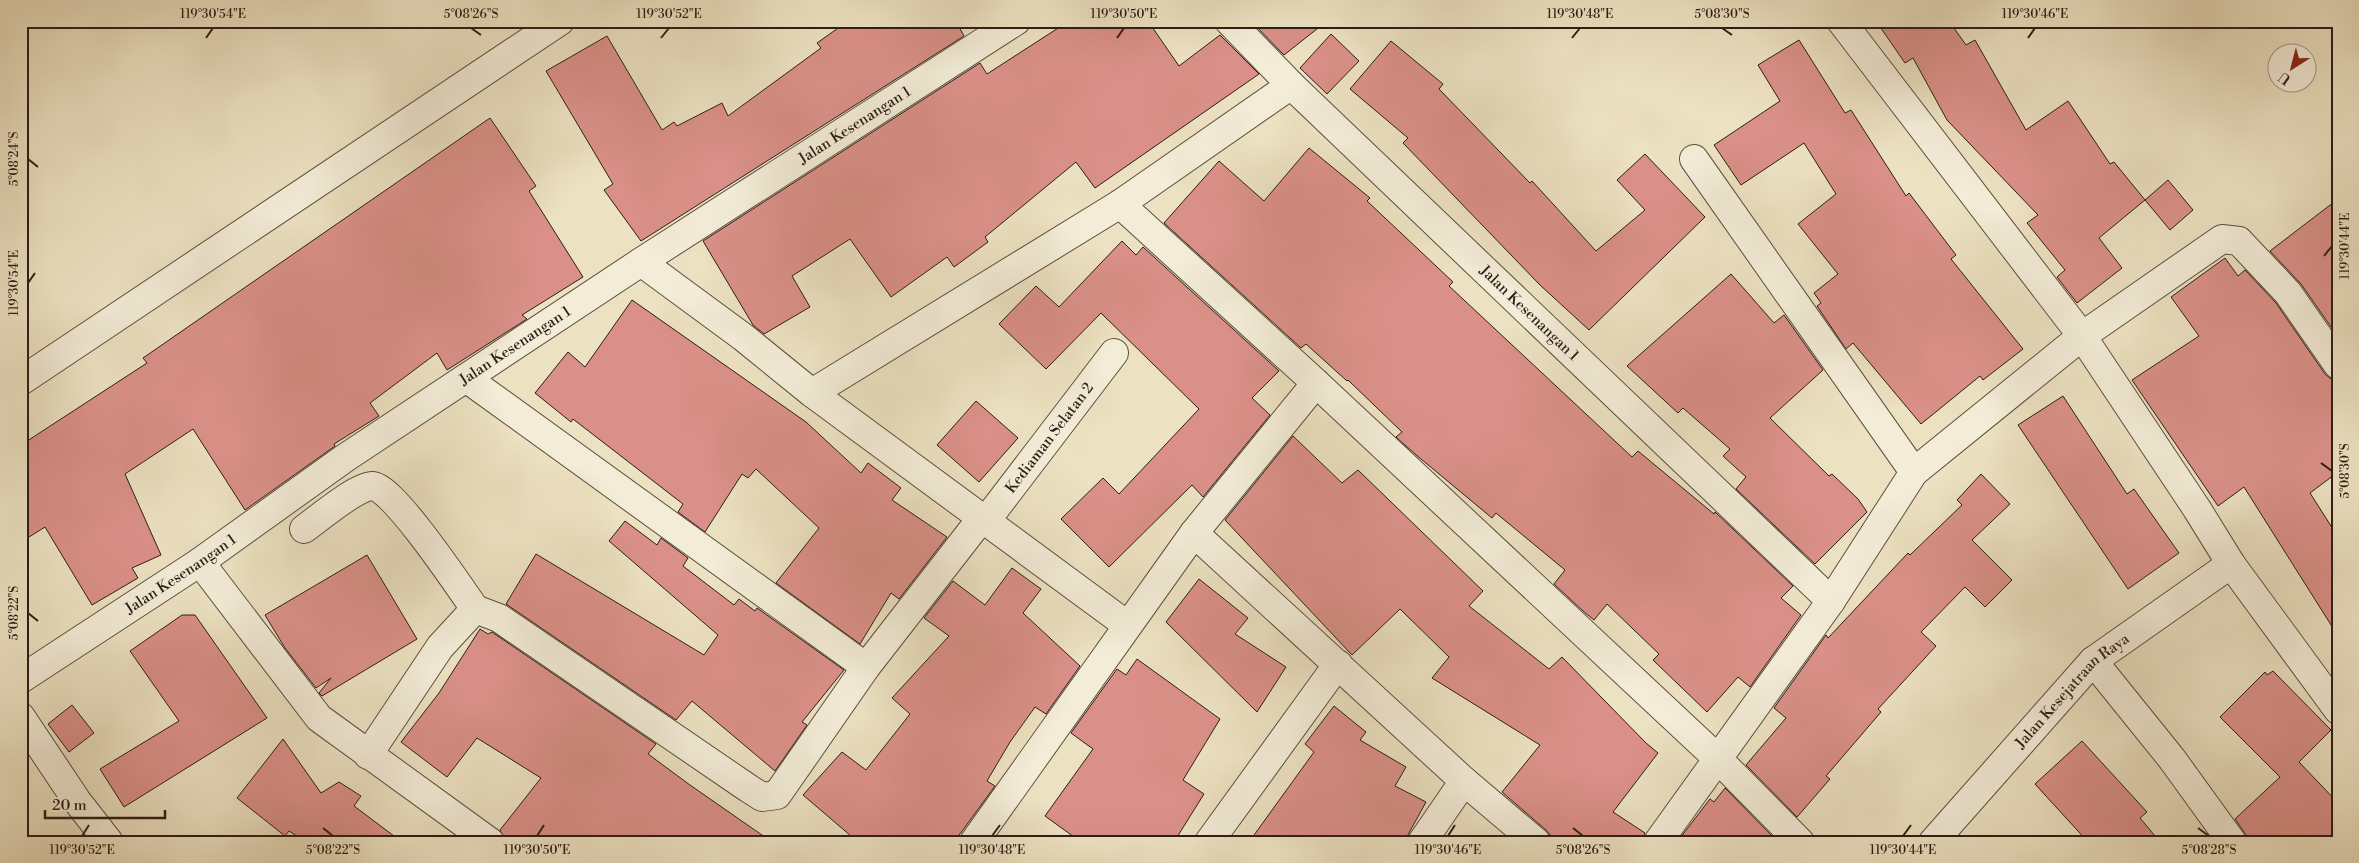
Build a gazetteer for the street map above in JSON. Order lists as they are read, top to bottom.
{
  "streets": {
    "street": ["Jalan Kesenangan 1", "Kediaman Selatan 2", "Jalan Kesejatraan Raya"]
  },
  "scale_bar": "20 m",
  "north": "bottom left",
  "coordinates": [
    "119°30'54\"E",
    "5°08'26\"S",
    "119°30'52\"E",
    "119°30'50\"E",
    "119°30'48\"E",
    "5°08'30\"S",
    "119°30'46\"E",
    "5°08'24\"S",
    "119°30'44\"E",
    "5°08'22\"S",
    "5°08'28\"S"
  ]
}
